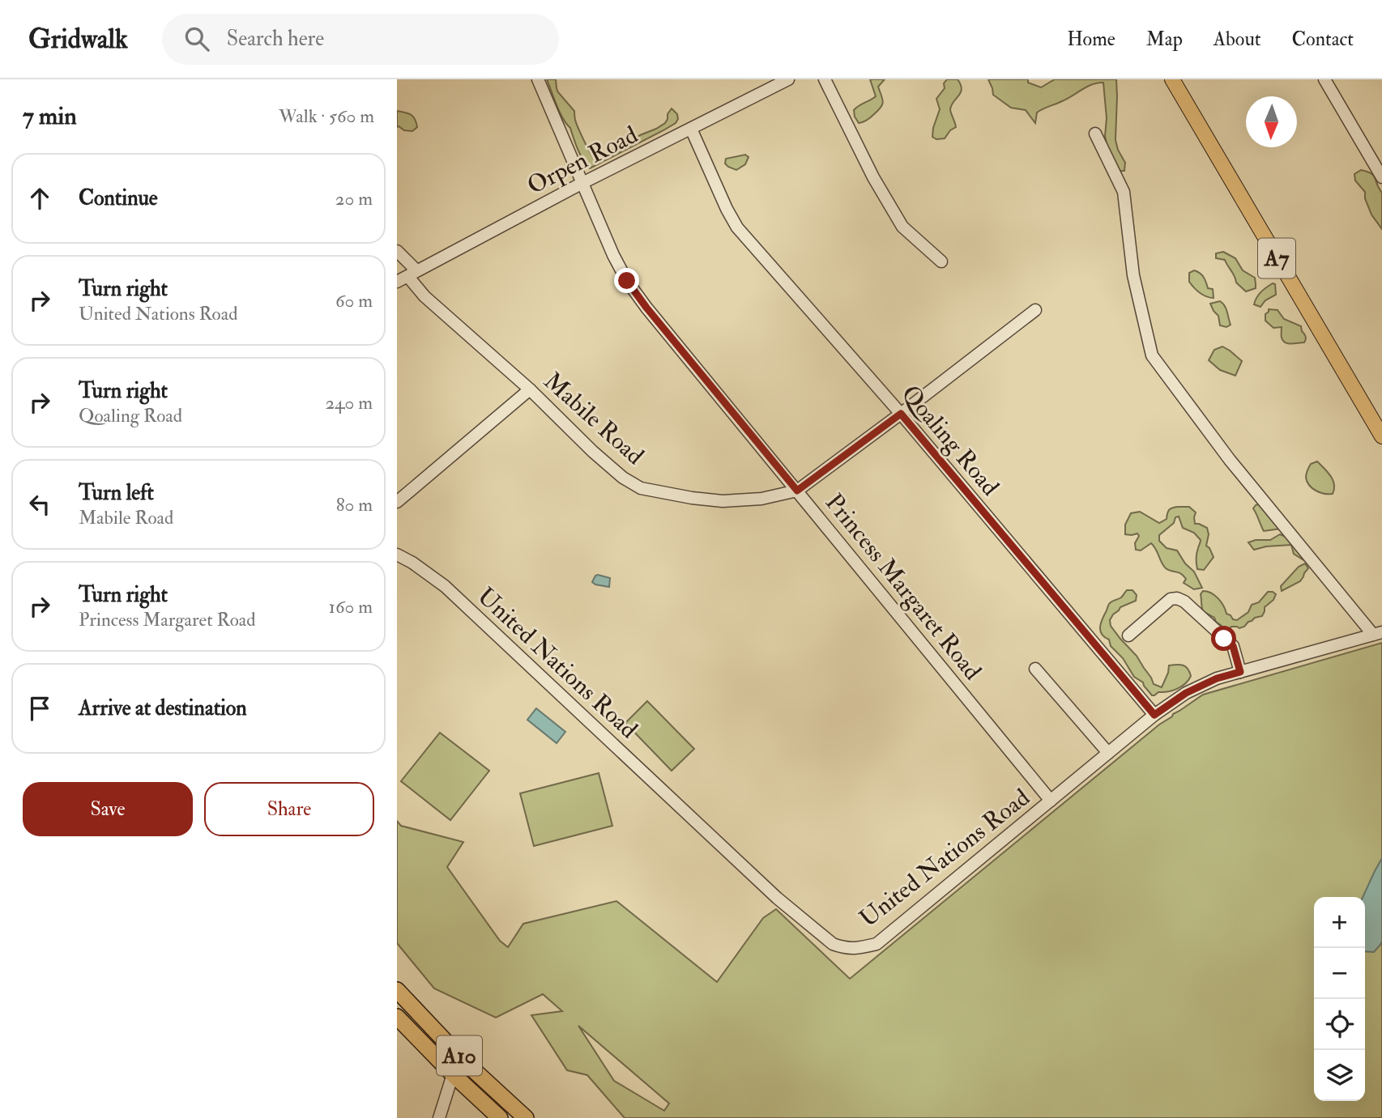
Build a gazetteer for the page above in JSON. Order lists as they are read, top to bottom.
{
  "streets": {
    "highway": ["A10"],
    "main road": ["A7"],
    "street": [
      "Orpen Road",
      "Mabile Road",
      "Qoaling Road",
      "Princess Margaret Road",
      "United Nations Road"
    ]
  },
  "crossings": [
    ["Orpen Road", "Mabile Road"],
    ["Orpen Road", "Qoaling Road"],
    ["Orpen Road", "Princess Margaret Road"],
    ["Mabile Road", "Qoaling Road"],
    ["Mabile Road", "Princess Margaret Road"],
    ["Qoaling Road", "United Nations Road"],
    ["Princess Margaret Road", "United Nations Road"]
  ],
  "north": "bottom",
  "page": {
    "header": "Gridwalk",
    "search": "Search here",
    "nav": [
      "Home",
      "Map",
      "About",
      "Contact"
    ],
    "heading": ["7 min", "Walk · 560 m"],
    "list": [
      ["Continue", "20 m"],
      ["Turn right", "United Nations Road", "60 m"],
      ["Turn right", "Qoaling Road", "240 m"],
      ["Turn left", "Mabile Road", "80 m"],
      ["Turn right", "Princess Margaret Road", "160 m"],
      "Arrive at destination"
    ],
    "buttons": ["Save", "Share"],
    "map_buttons": ["+", "−"]
  }
}
